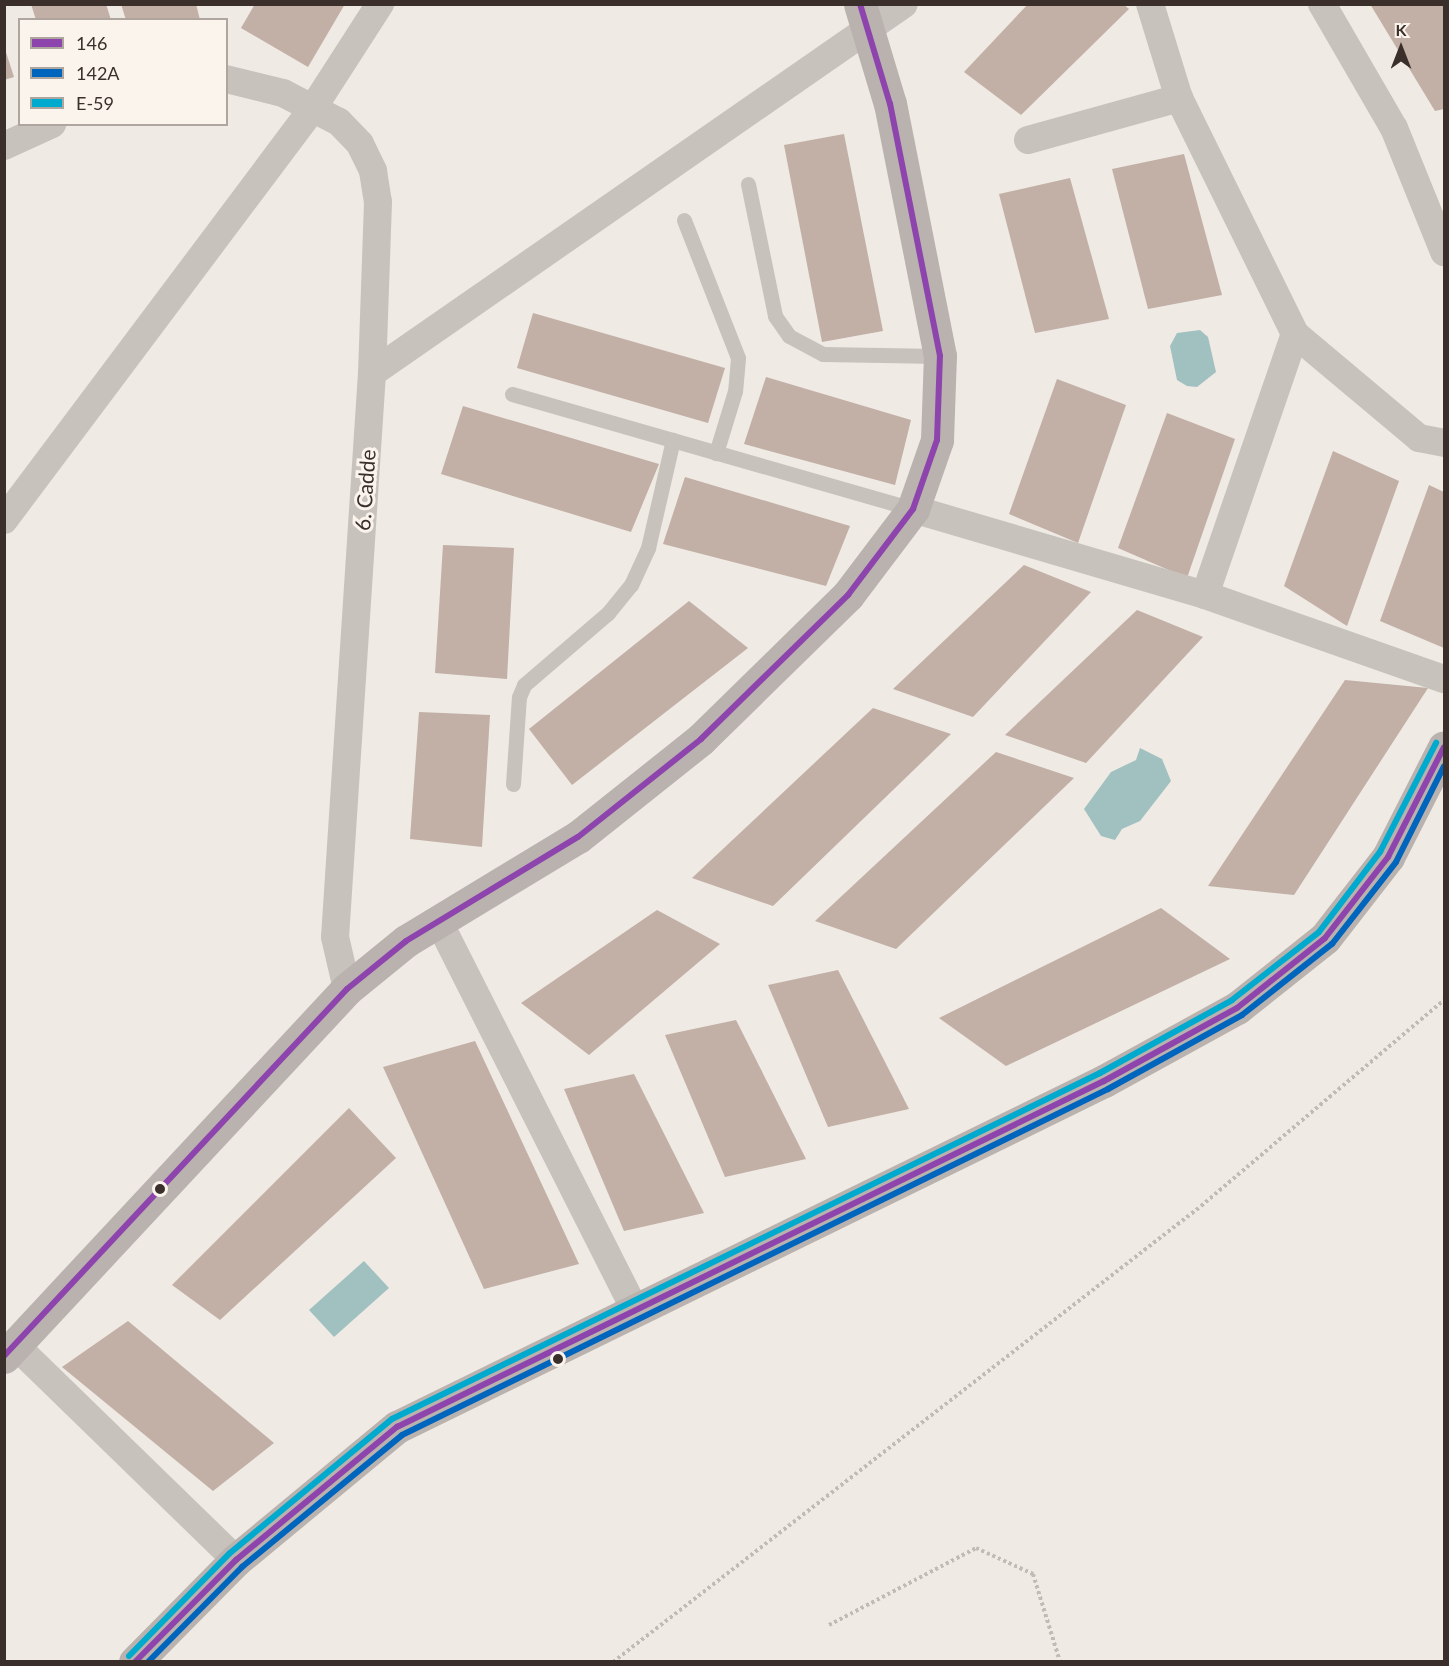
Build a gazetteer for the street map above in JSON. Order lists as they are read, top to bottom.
{
  "streets": {
    "street": ["6. Cadde"]
  },
  "lines": ["transit line 146", "transit line E-59", "transit line 142A"],
  "legend": ["146", "142A", "E-59"],
  "north": "top"
}
